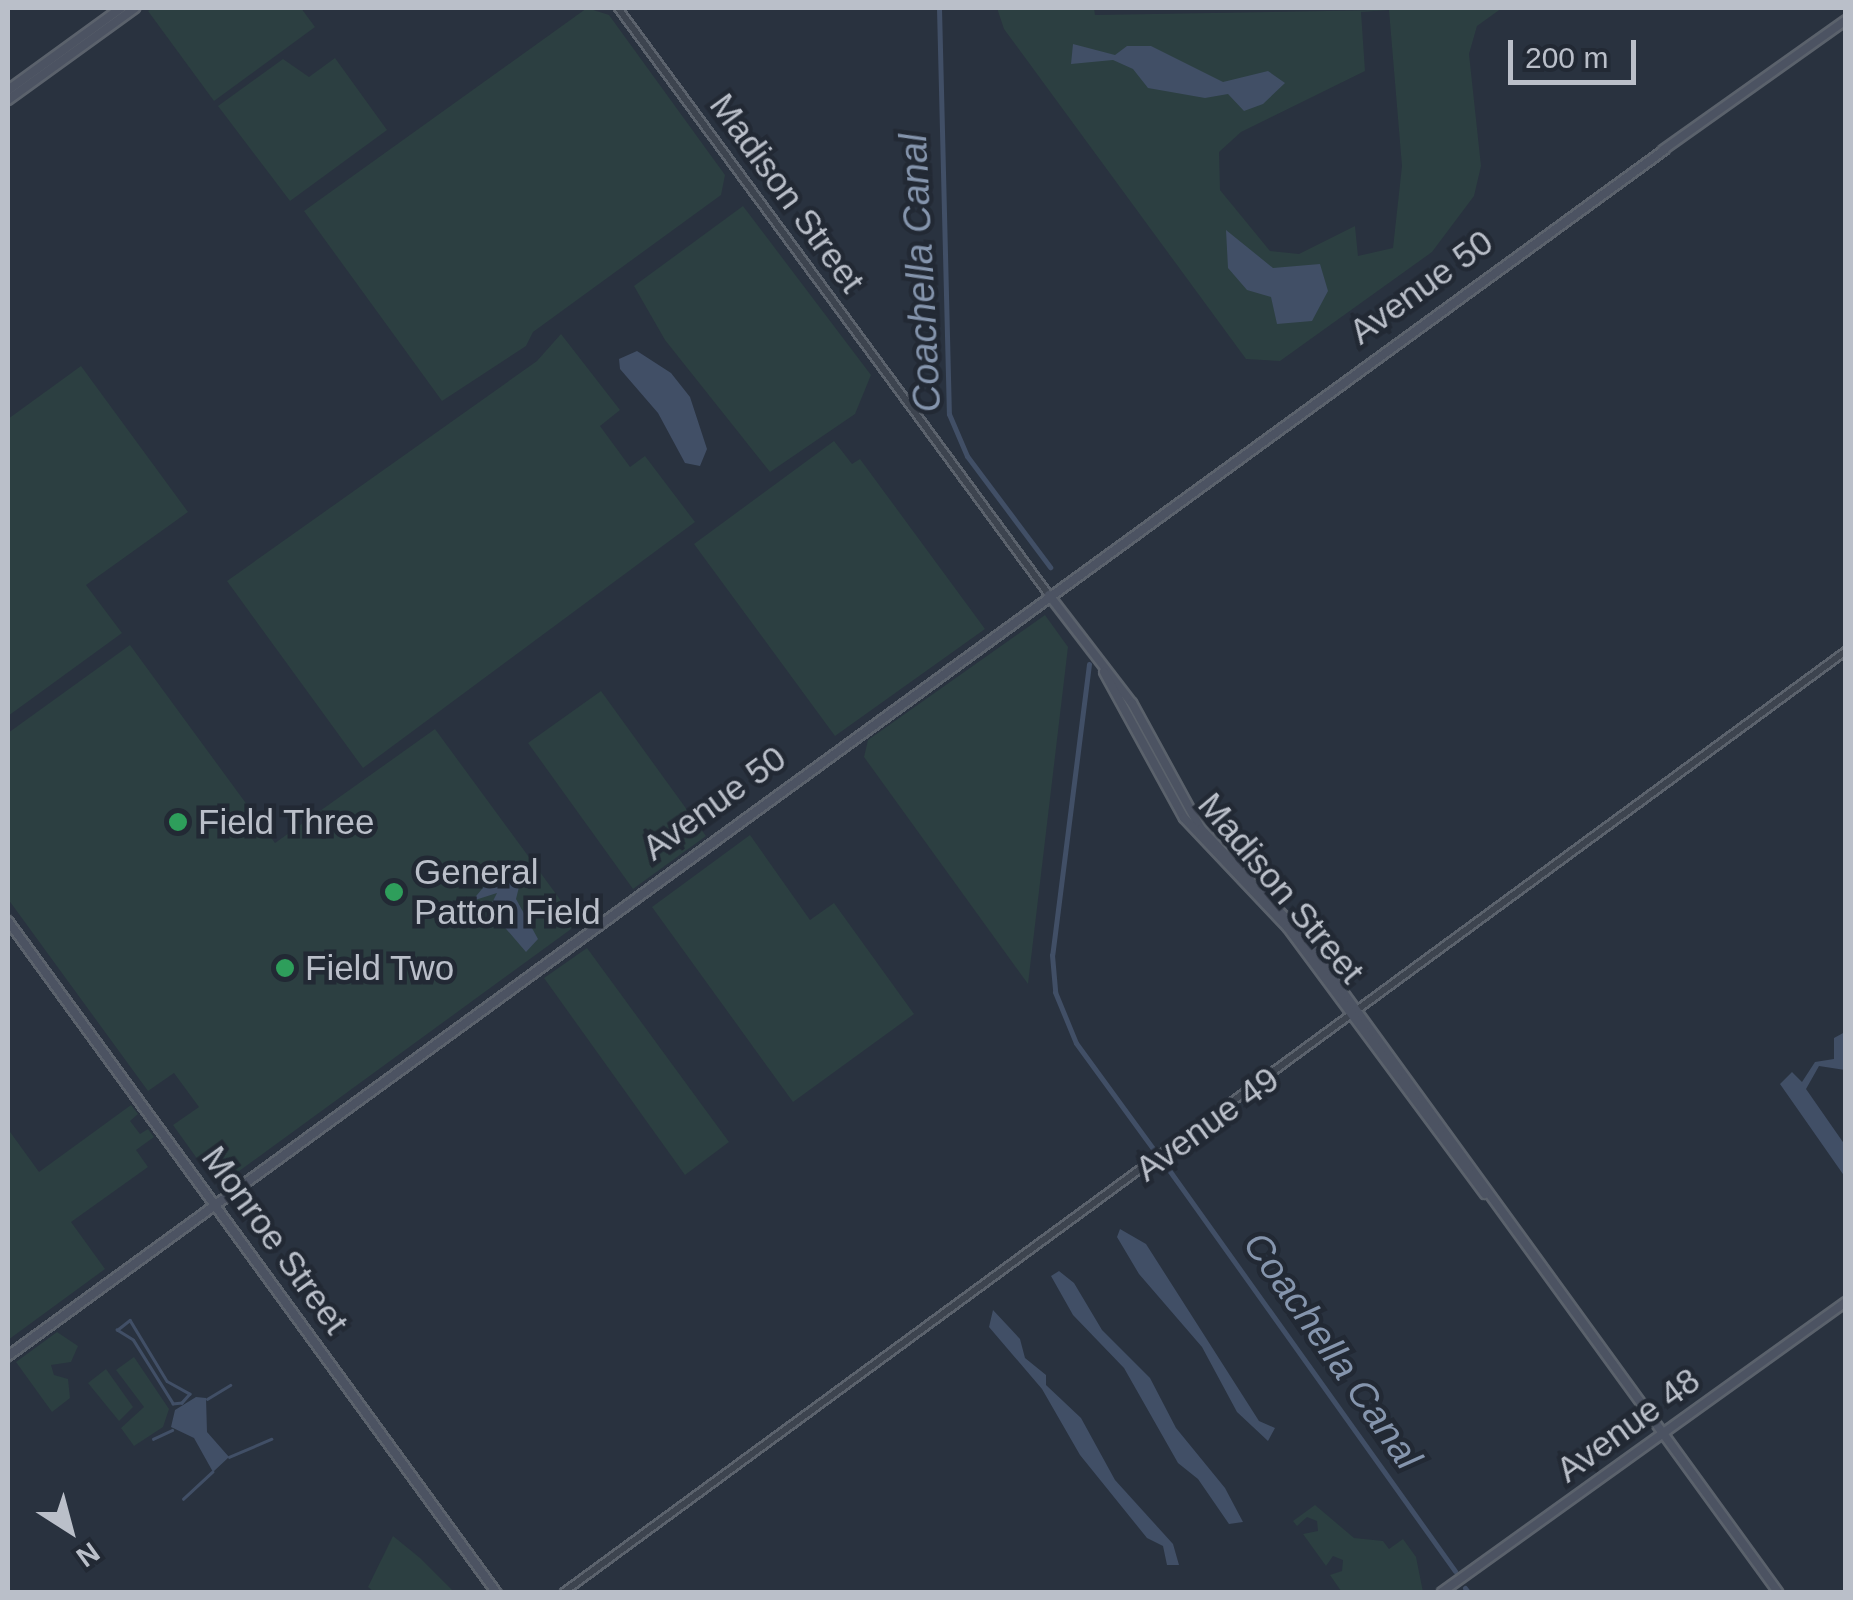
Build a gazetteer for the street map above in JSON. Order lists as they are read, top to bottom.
{
  "streets": {
    "main road": [
      "Madison Street",
      "Avenue 50",
      "Monroe Street",
      "Avenue 48"
    ],
    "street": ["Avenue 49"]
  },
  "crossings": [
    ["Madison Street", "Avenue 50"],
    ["Madison Street", "Avenue 49"],
    ["Madison Street", "Avenue 48"],
    ["Avenue 50", "Monroe Street"]
  ],
  "water": ["Coachella Canal"],
  "places": ["Field Three", "General Patton Field", "Field Two"],
  "scale_bar": "200 m",
  "north": "bottom right"
}
